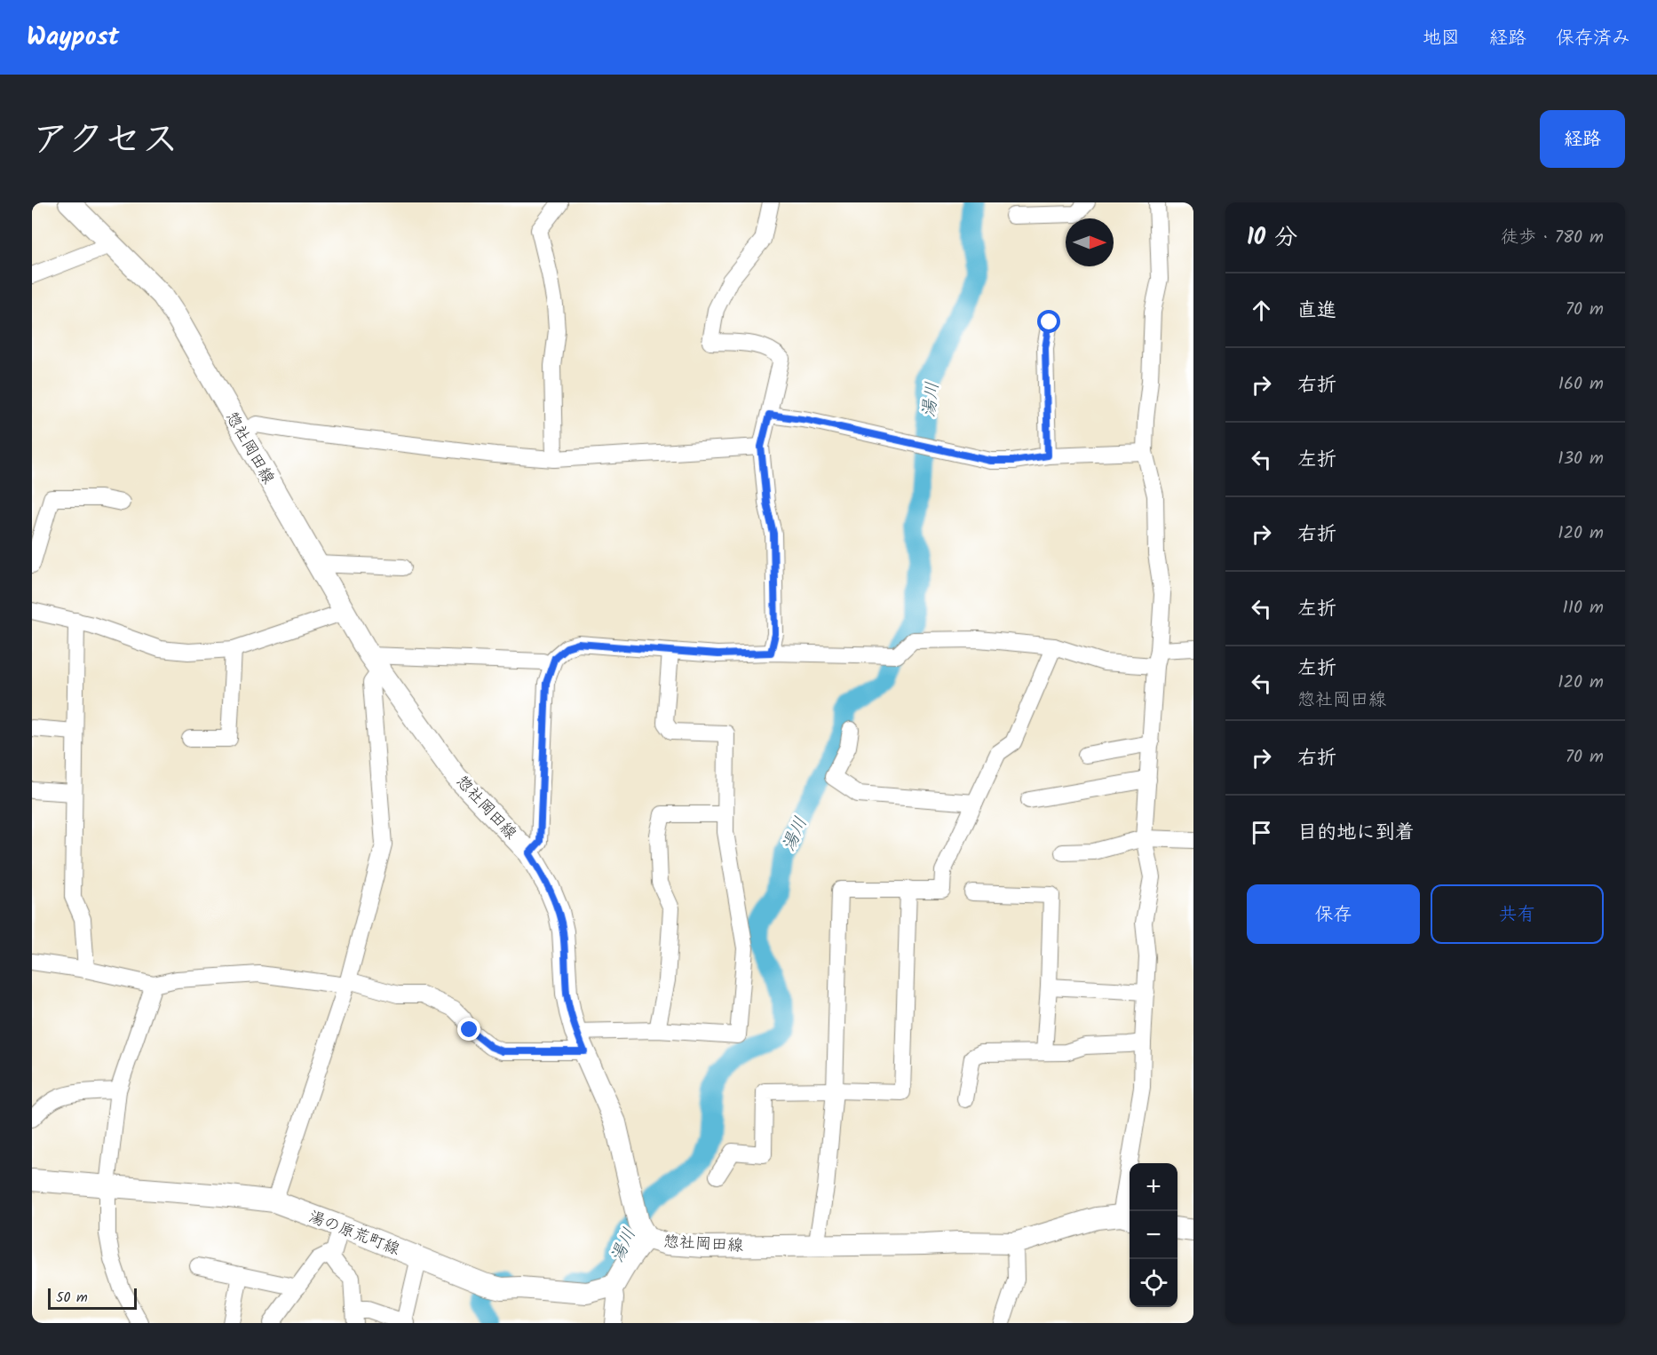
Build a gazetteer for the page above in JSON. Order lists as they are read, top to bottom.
{
  "streets": {
    "main road": ["惣社岡田線", "湯の原荒町線"]
  },
  "water": ["湯川"],
  "scale_bar": "50 m",
  "north": "right",
  "page": {
    "header": "Waypost",
    "nav": ["地図", "経路", "保存済み"],
    "title": "アクセス",
    "buttons": [
      "経路",
      ["保存", "共有"]
    ],
    "heading": ["10 分", "徒歩 · 780 m"],
    "list": [
      ["直進", "70 m"],
      ["右折", "160 m"],
      ["左折", "130 m"],
      ["右折", "120 m"],
      ["左折", "110 m"],
      ["左折", "惣社岡田線", "120 m"],
      ["右折", "70 m"],
      "目的地に到着"
    ],
    "map_buttons": ["+", "−"],
    "scale": "50 m"
  }
}
